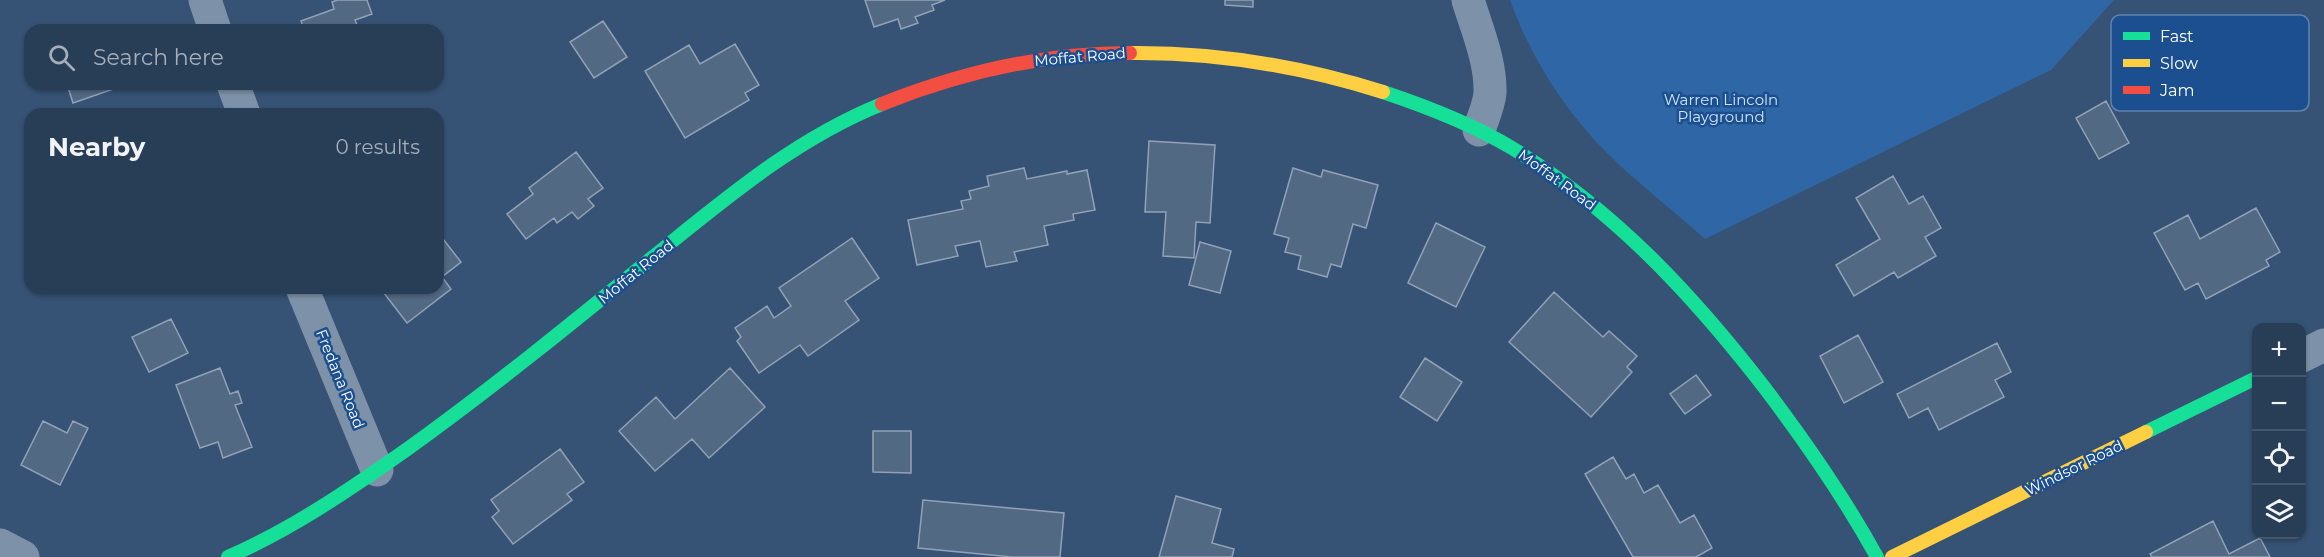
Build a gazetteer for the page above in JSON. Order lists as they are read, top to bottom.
{
  "streets": {
    "street": ["Moffat Road", "Fredana Road", "Windsor Road"]
  },
  "crossings": [
    ["Moffat Road", "Fredana Road"]
  ],
  "parks": ["Warren Lincoln Playground"],
  "legend": ["Fast", "Slow", "Jam"],
  "page": {
    "search": "Search here",
    "heading": ["Nearby", "0 results"],
    "map_buttons": ["+", "−"]
  }
}
